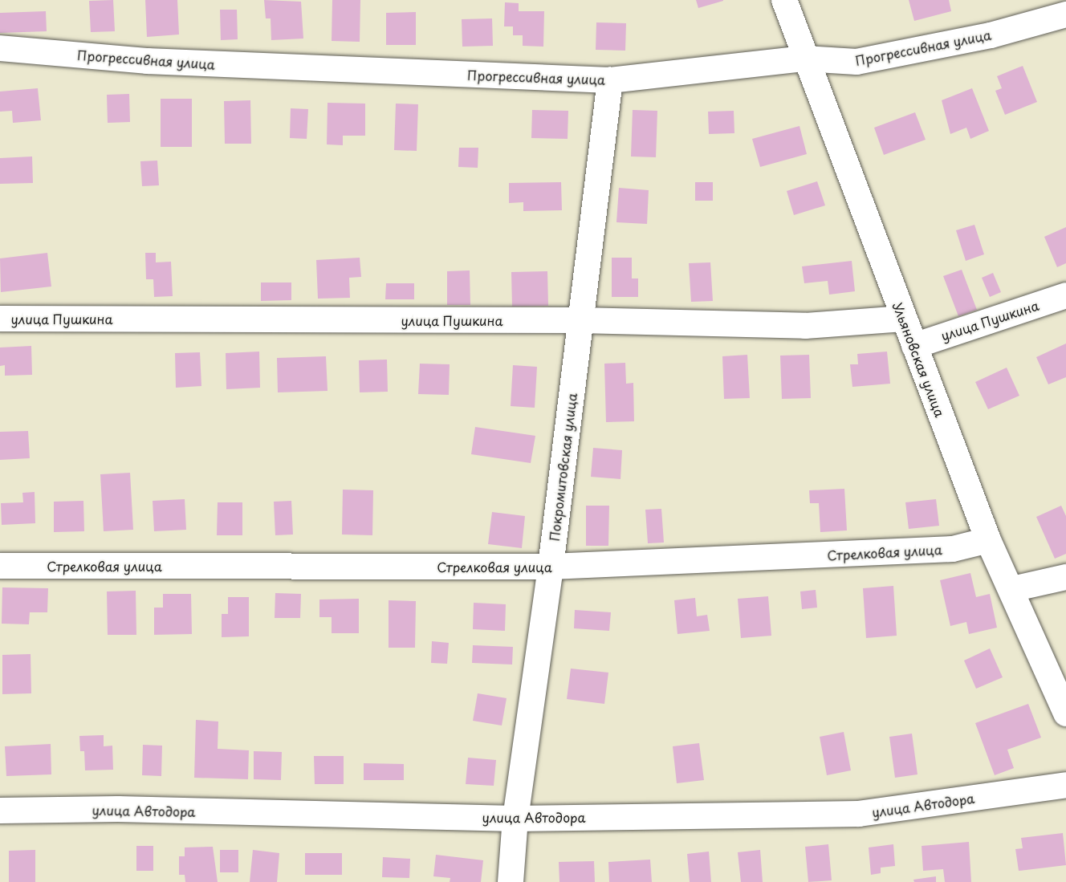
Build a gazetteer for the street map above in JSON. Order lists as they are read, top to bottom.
{
  "streets": {
    "street": [
      "Прогрессивная улица",
      "улица Пушкина",
      "Ульяновская улица",
      "Покромитовская улица",
      "Стрелковая улица",
      "улица Автодора"
    ]
  },
  "crossings": [
    ["Прогрессивная улица", "Ульяновская улица"],
    ["Прогрессивная улица", "Покромитовская улица"],
    ["улица Пушкина", "Ульяновская улица"],
    ["улица Пушкина", "Покромитовская улица"],
    ["Ульяновская улица", "Стрелковая улица"],
    ["Покромитовская улица", "Стрелковая улица"],
    ["Покромитовская улица", "улица Автодора"]
  ]
}
